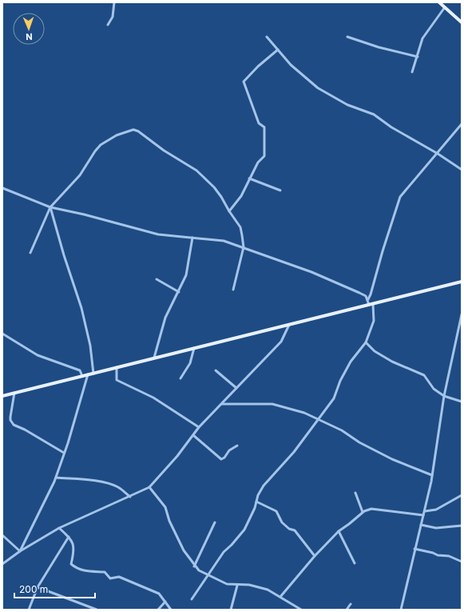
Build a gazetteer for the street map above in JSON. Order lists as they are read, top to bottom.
{
  "scale_bar": "200 m",
  "north": "bottom"
}
